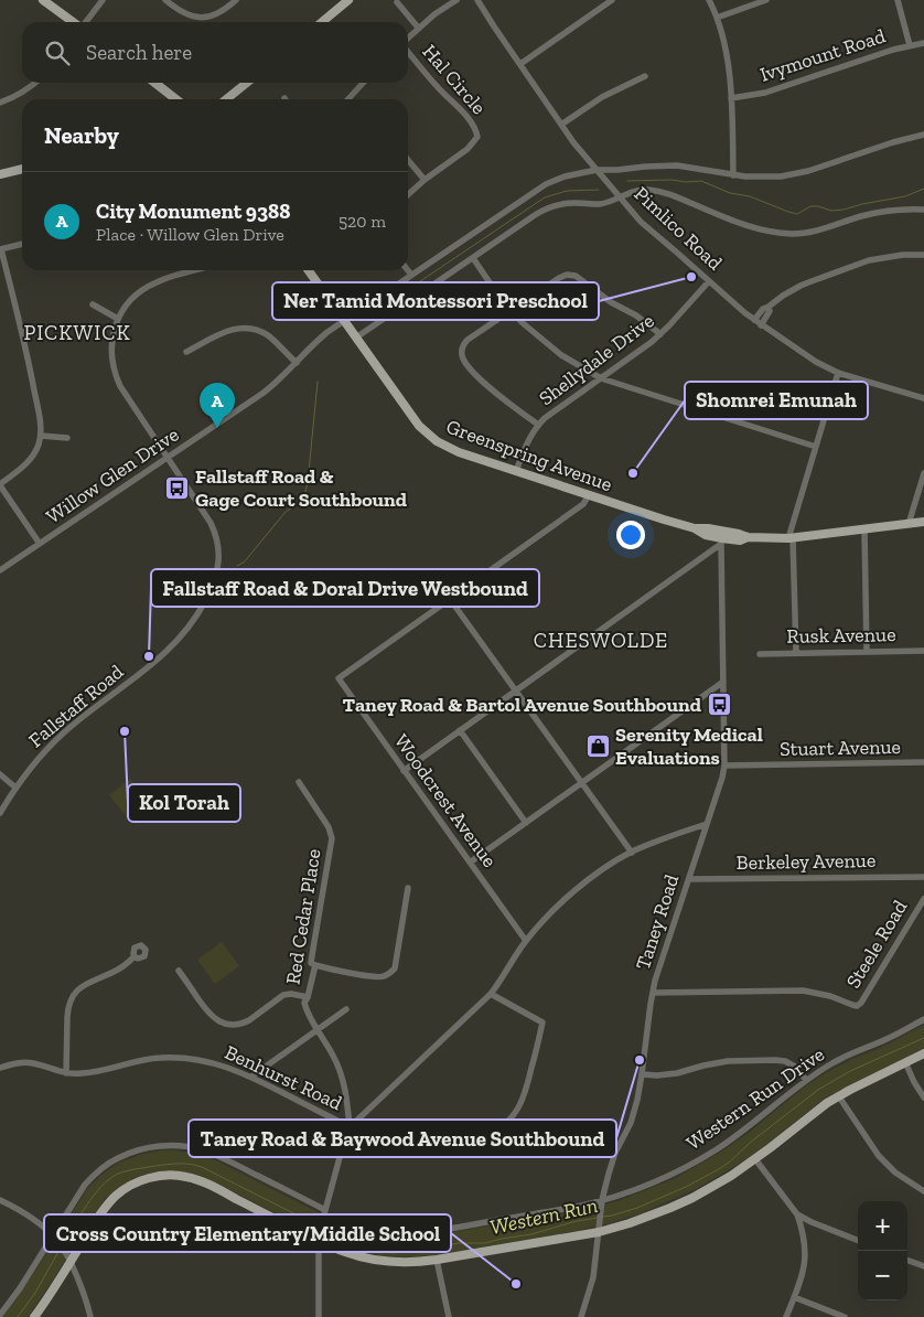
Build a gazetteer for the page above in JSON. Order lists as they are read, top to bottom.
{
  "streets": {
    "main road": ["Greenspring Avenue"],
    "street": [
      "Ivymount Road",
      "Hal Circle",
      "Pimlico Road",
      "Shellydale Drive",
      "Willow Glen Drive",
      "Rusk Avenue",
      "Fallstaff Road",
      "Stuart Avenue",
      "Woodcrest Avenue",
      "Berkeley Avenue",
      "Red Cedar Place",
      "Taney Road",
      "Steele Road",
      "Benhurst Road",
      "Western Run Drive"
    ]
  },
  "crossings": [
    ["Pimlico Road", "Shellydale Drive"],
    ["Pimlico Road", "Willow Glen Drive"],
    ["Shellydale Drive", "Greenspring Avenue"],
    ["Greenspring Avenue", "Willow Glen Drive"],
    ["Greenspring Avenue", "Taney Road"],
    ["Willow Glen Drive", "Fallstaff Road"],
    ["Stuart Avenue", "Taney Road"],
    ["Berkeley Avenue", "Taney Road"],
    ["Red Cedar Place", "Benhurst Road"],
    ["Taney Road", "Steele Road"],
    ["Taney Road", "Western Run Drive"]
  ],
  "districts": ["PICKWICK", "CHESWOLDE"],
  "water": ["Western Run"],
  "places": {
    "other": [
      "Ner Tamid Montessori Preschool",
      "Shomrei Emunah",
      "Fallstaff Road & Doral Drive Westbound",
      "Kol Torah",
      "Taney Road & Baywood Avenue Southbound",
      "Cross Country Elementary/Middle School"
    ],
    "bus stop": ["Fallstaff Road & Gage Court Southbound", "Taney Road & Bartol Avenue Southbound"],
    "shop": ["Serenity Medical Evaluations"]
  },
  "page": {
    "search": "Search here",
    "heading": "Nearby",
    "list": [
      {
        "mark": "A",
        "name": "City Monument 9388",
        "note": "Place · Willow Glen Drive",
        "value": "520 m"
      }
    ],
    "pins": "A",
    "map_buttons": ["+", "−"]
  }
}
